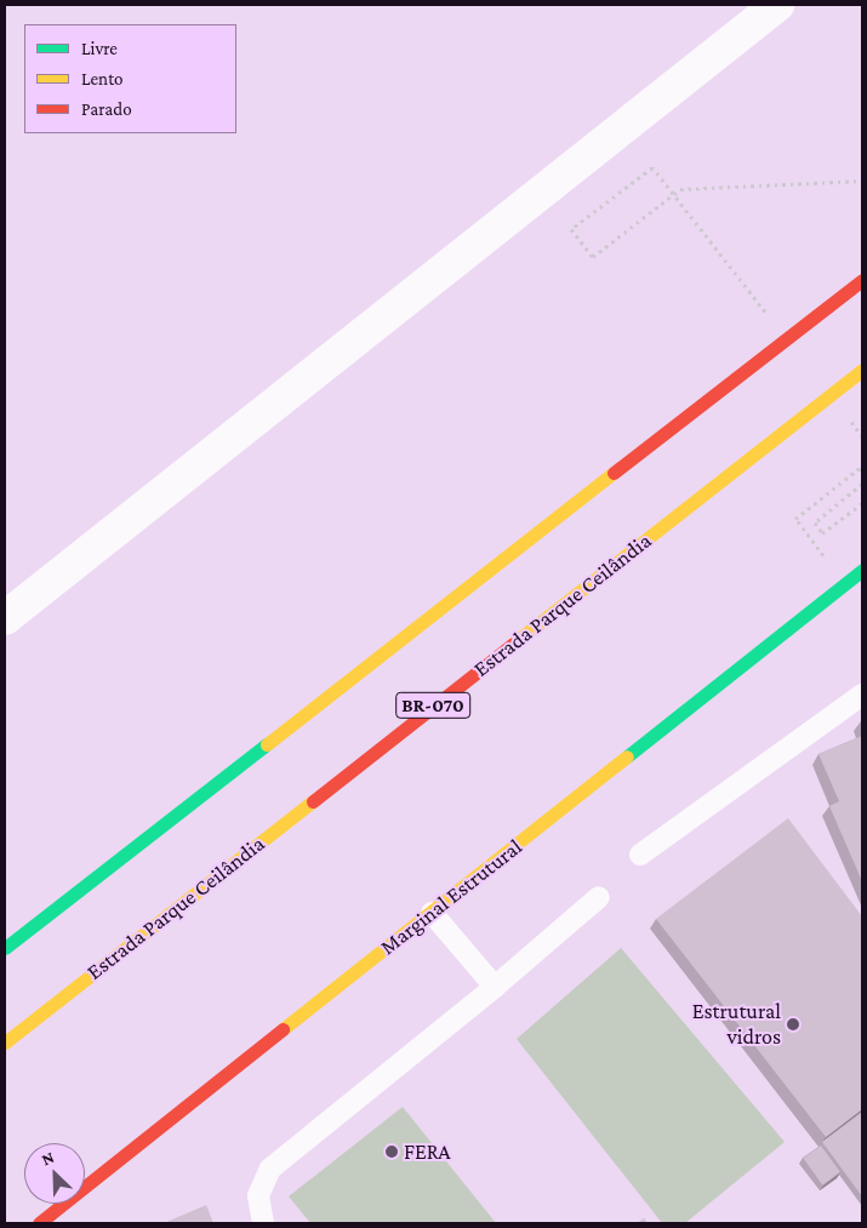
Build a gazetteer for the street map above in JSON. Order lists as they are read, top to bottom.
{
  "streets": {
    "main road": ["Estrada Parque Ceilândia", "BR-070", "Marginal Estrutural"]
  },
  "places": ["Estrutural vidros", "FERA"],
  "legend": ["Livre", "Lento", "Parado"],
  "north": "top left"
}
